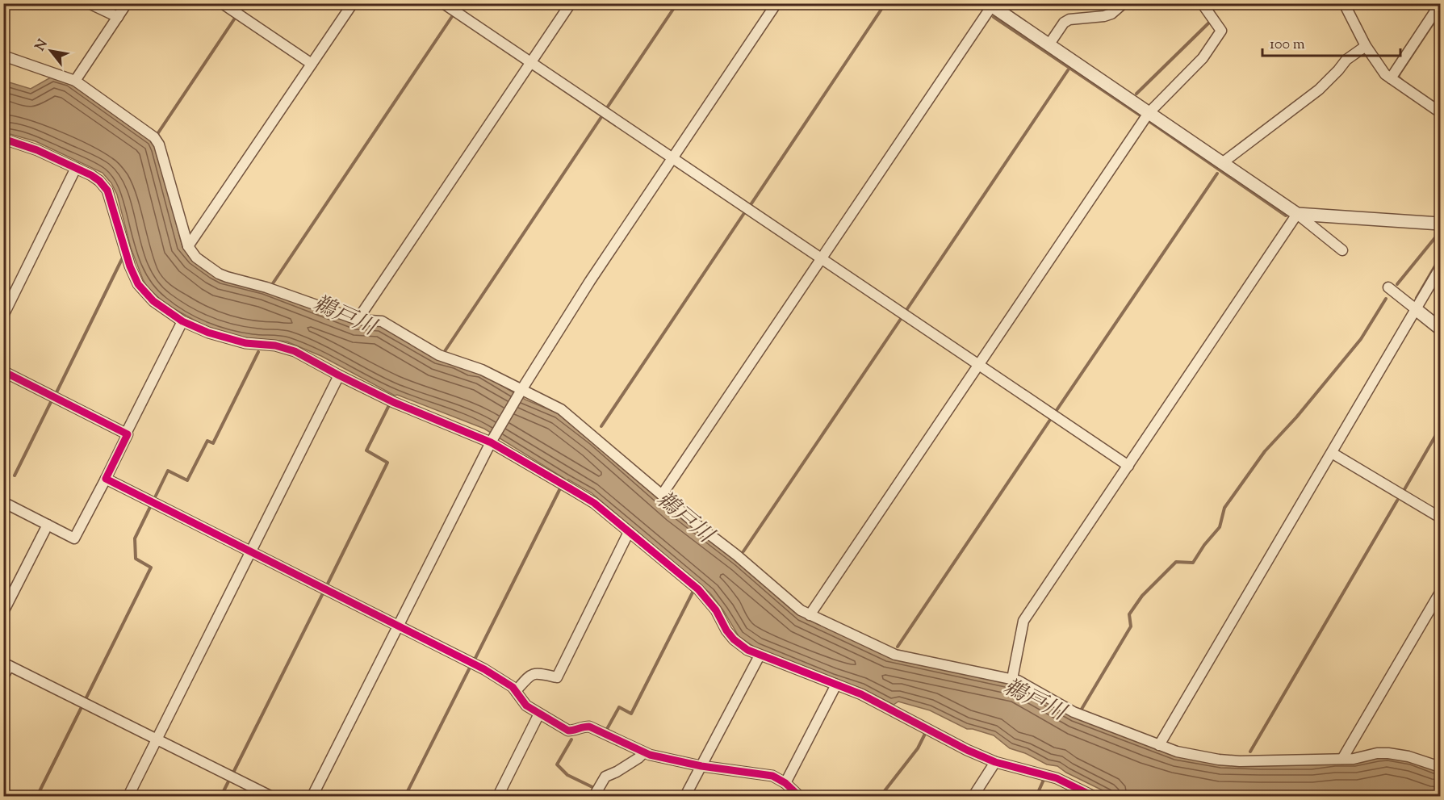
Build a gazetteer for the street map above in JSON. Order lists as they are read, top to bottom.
{
  "water": ["鵜戸川"],
  "scale_bar": "100 m",
  "north": "top left"
}
